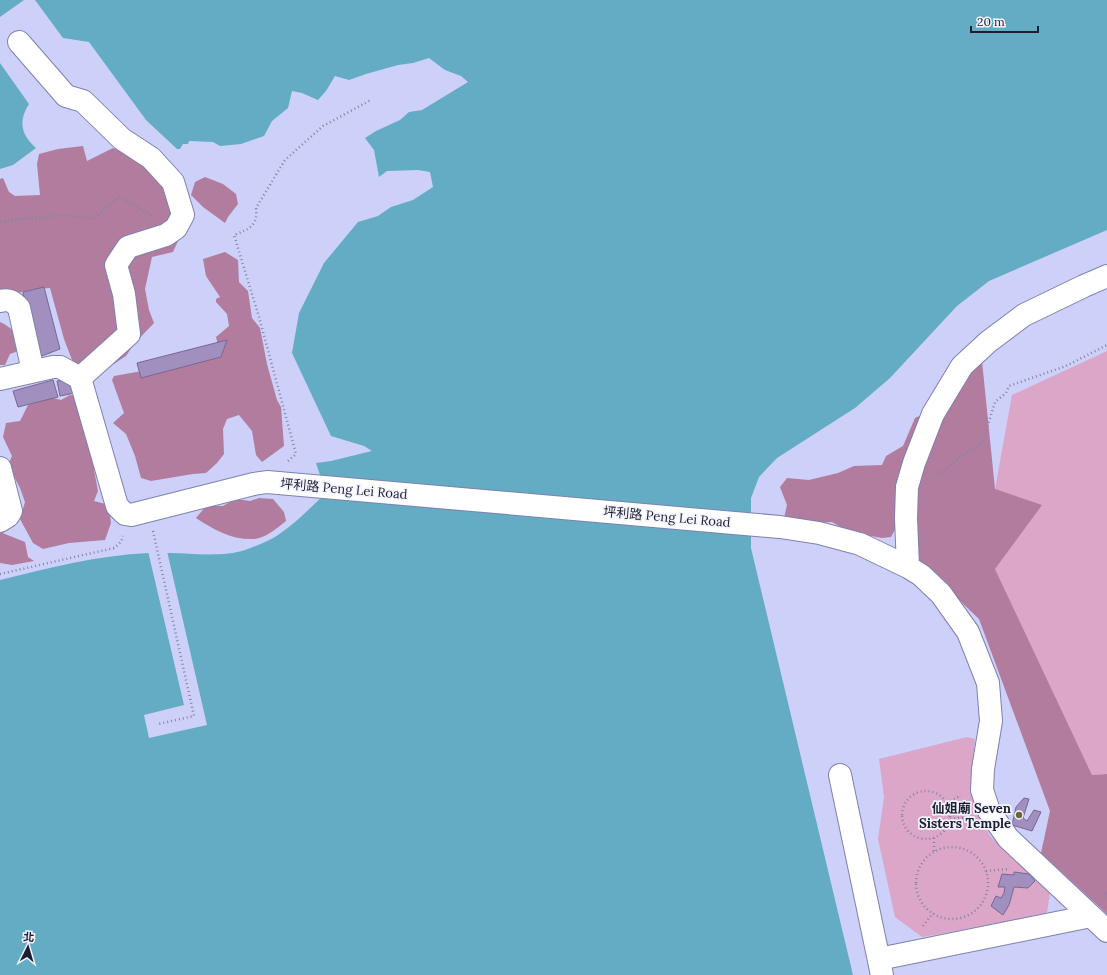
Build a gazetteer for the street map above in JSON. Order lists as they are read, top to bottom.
{
  "streets": {
    "street": ["坪利路 Peng Lei Road"]
  },
  "places": ["仙姐廟 Seven Sisters Temple"],
  "scale_bar": "20 m",
  "north": "top"
}
